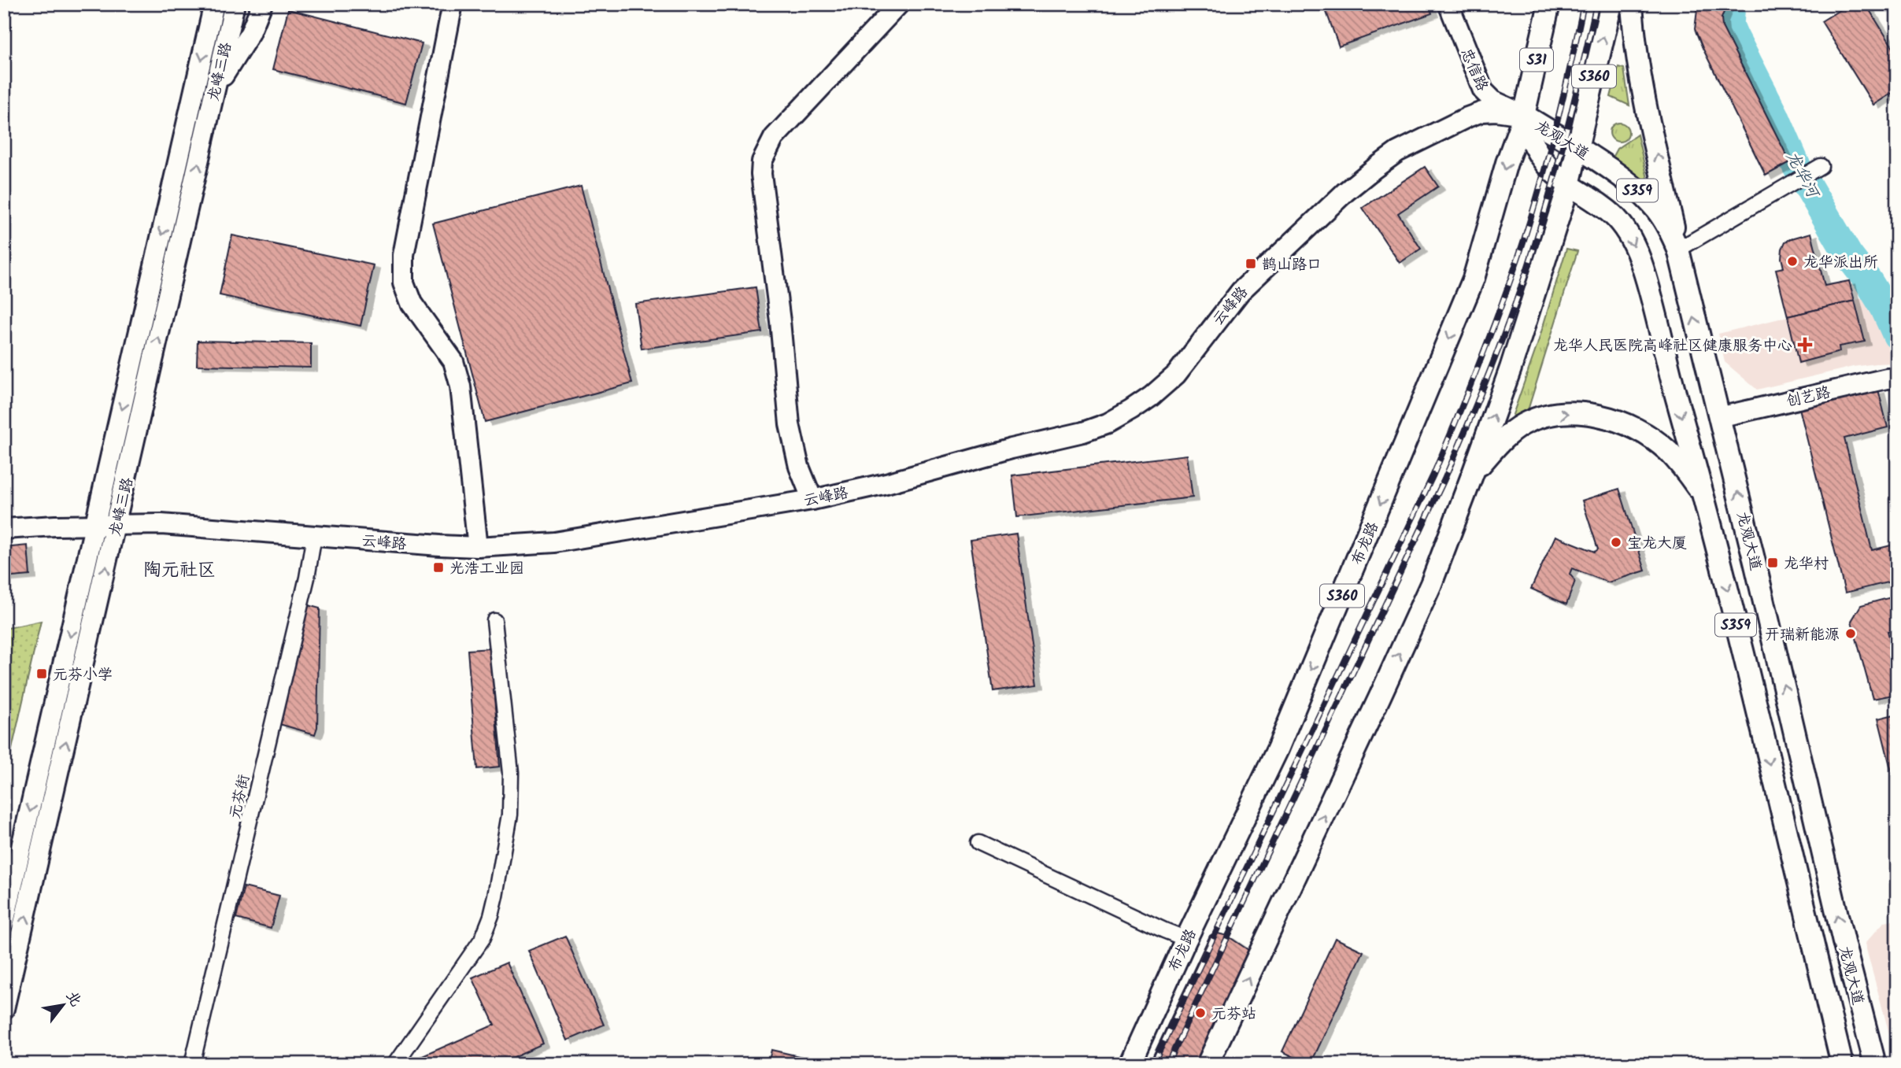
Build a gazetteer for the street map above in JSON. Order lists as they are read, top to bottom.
{
  "streets": {
    "main road": [
      "S31",
      "S360",
      "龙观大道",
      "S359",
      "布龙路"
    ],
    "street": [
      "忠信路",
      "龙峰三路",
      "云峰路",
      "创艺路",
      "元芬街"
    ]
  },
  "crossings": [
    ["忠信路", "龙观大道"],
    ["忠信路", "云峰路"],
    ["忠信路", "布龙路"],
    ["龙峰三路", "云峰路"],
    ["S360", "龙观大道"],
    ["龙观大道", "云峰路"],
    ["龙观大道", "创艺路"],
    ["龙观大道", "布龙路"],
    ["云峰路", "布龙路"],
    ["云峰路", "元芬街"]
  ],
  "districts": ["陶元社区"],
  "water": ["龙华河"],
  "places": {
    "other": [
      "龙华派出所",
      "宝龙大厦",
      "开瑞新能源",
      "元芬站"
    ],
    "transit": [
      "鹊山路口",
      "龙华村",
      "光浩工业园",
      "元芬小学"
    ],
    "health": ["龙华人民医院高峰社区健康服务中心"]
  },
  "north": "top right"
}
